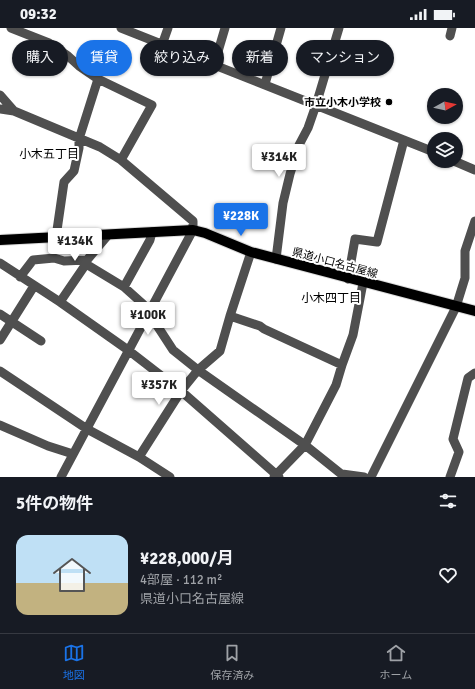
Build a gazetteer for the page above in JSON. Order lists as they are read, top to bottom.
{
  "streets": {
    "main road": ["県道小口名古屋線"]
  },
  "districts": ["小木五丁目", "小木四丁目"],
  "places": ["市立小木小学校"],
  "north": "right",
  "page": {
    "status": "09:32",
    "chip": [
      "購入",
      "賃貸",
      "絞り込み",
      "新着",
      "マンション"
    ],
    "price": [
      "¥314K",
      "¥228K",
      "¥134K",
      "¥100K",
      "¥357K"
    ],
    "heading": "5件の物件",
    "list": [
      {
        "name": "¥228,000/月",
        "note": "4部屋 · 112 m² · 県道小口名古屋線"
      }
    ],
    "tabs": ["地図", "保存済み", "ホーム"]
  }
}
